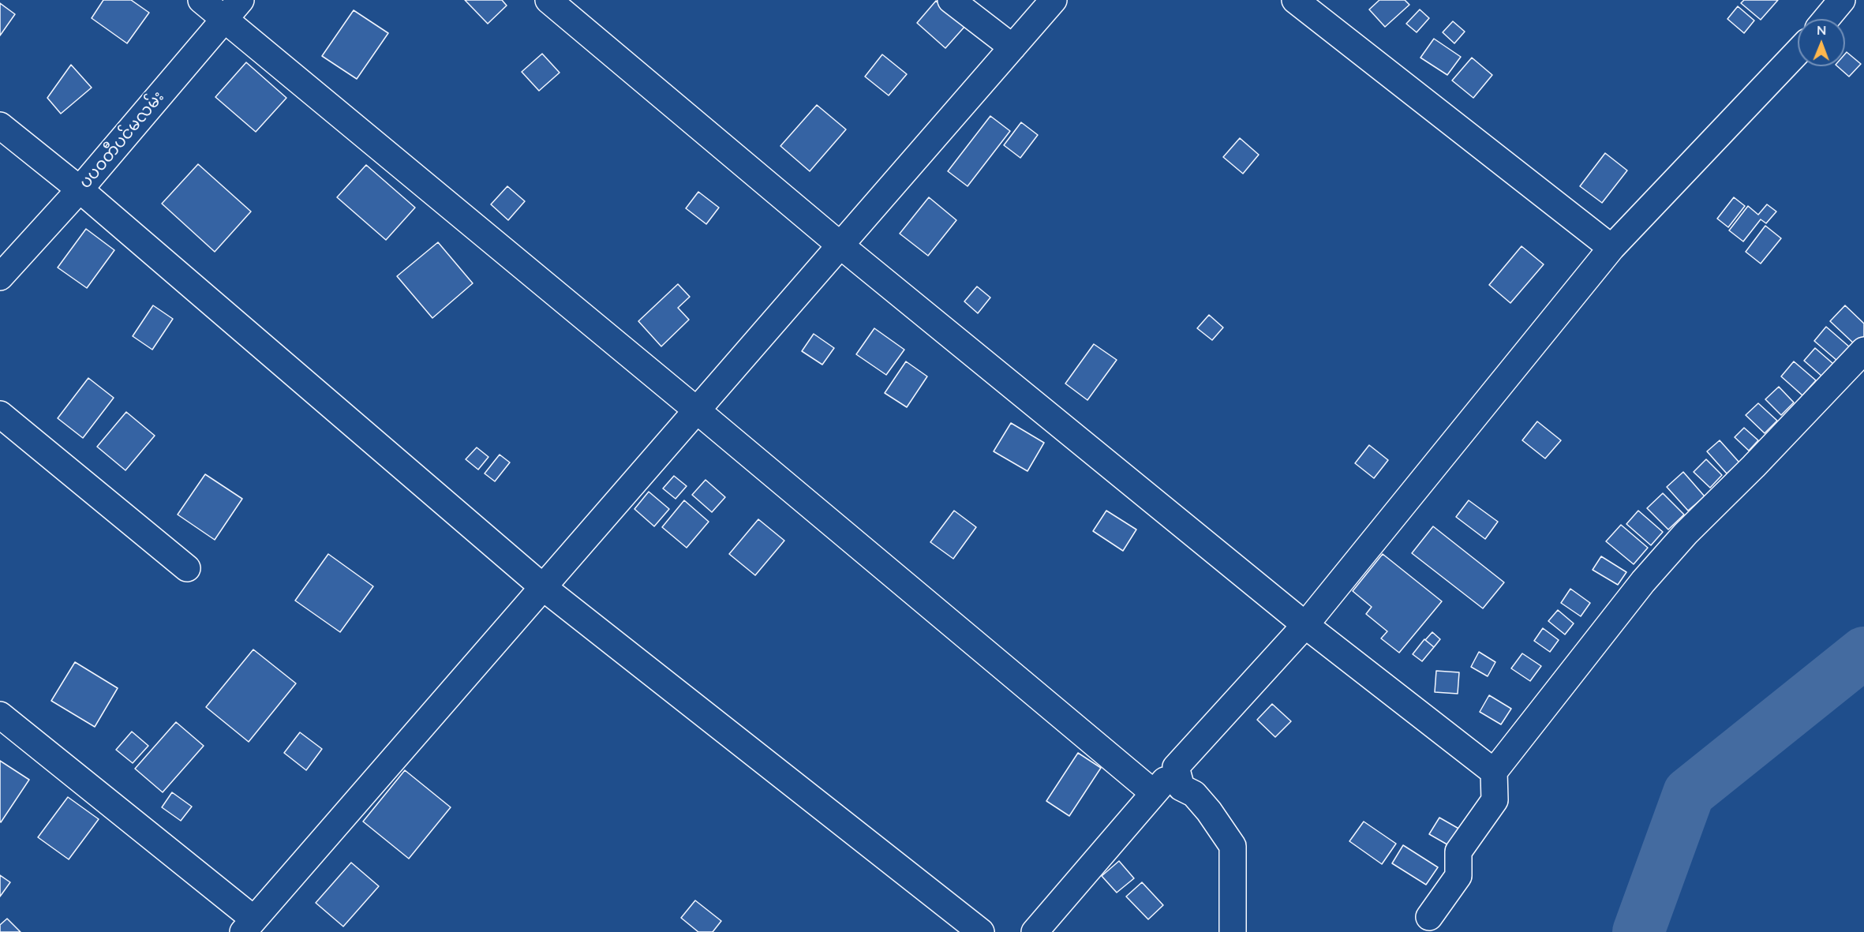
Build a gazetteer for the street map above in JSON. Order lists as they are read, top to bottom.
{
  "streets": {
    "street": ["ပပဝတီပင်မလမ်း"]
  },
  "north": "top"
}
